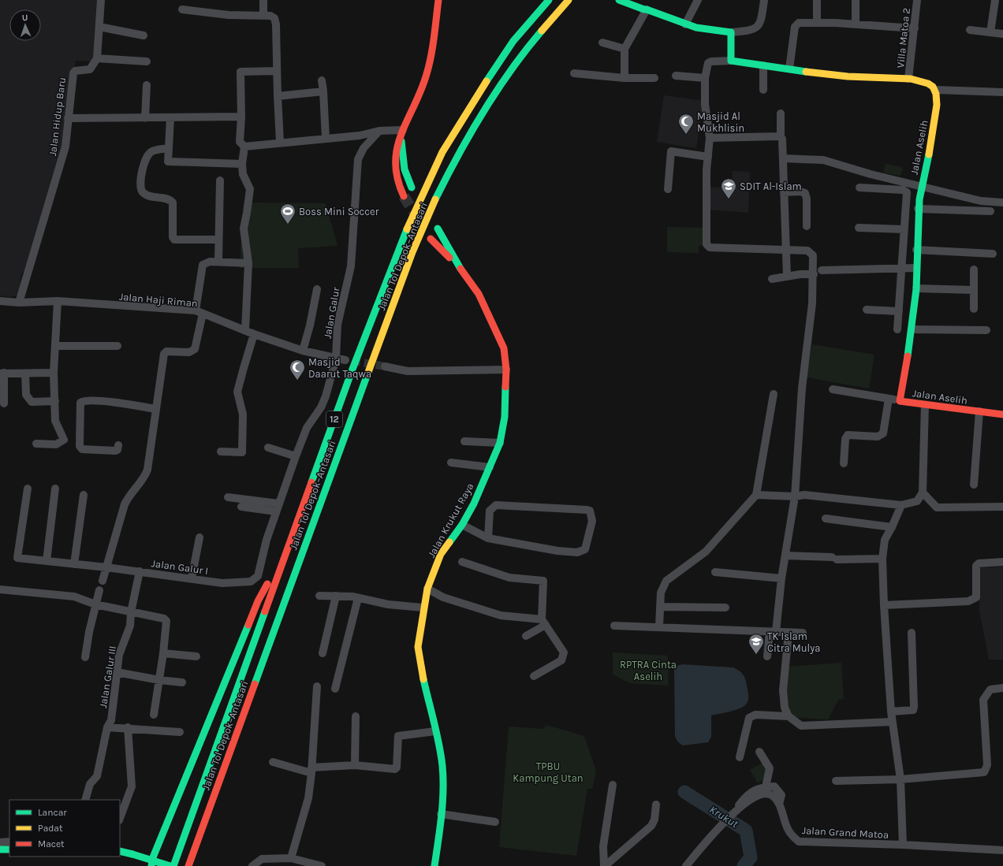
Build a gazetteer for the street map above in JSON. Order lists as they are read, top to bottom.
{
  "streets": {
    "main road": [
      "Jalan Aselih",
      "Jalan Tol Depok–Antasari",
      "12",
      "Jalan Krukut Raya"
    ],
    "street": [
      "Villa Matoa 2",
      "Jalan Hidup Baru",
      "Jalan Haji Riman",
      "Jalan Galur",
      "Jalan Galur I",
      "Jalan Galur III",
      "Jalan Grand Matoa"
    ]
  },
  "crossings": [
    ["Jalan Hidup Baru", "Jalan Haji Riman"],
    ["Jalan Haji Riman", "Jalan Galur"],
    ["Jalan Galur", "Jalan Galur I"],
    ["Jalan Galur I", "Jalan Galur III"]
  ],
  "water": ["Krukut"],
  "parks": ["RPTRA Cinta Aselih", "TPBU Kampung Utan"],
  "places": {
    "mosque": ["Masjid Al Mukhlisin", "Masjid Daarut Taqwa"],
    "school or university": ["SDIT Al-Islam", "TK Islam Citra Mulya"],
    "sports": ["Boss Mini Soccer"]
  },
  "legend": ["Lancar", "Padat", "Macet"],
  "north": "top"
}
